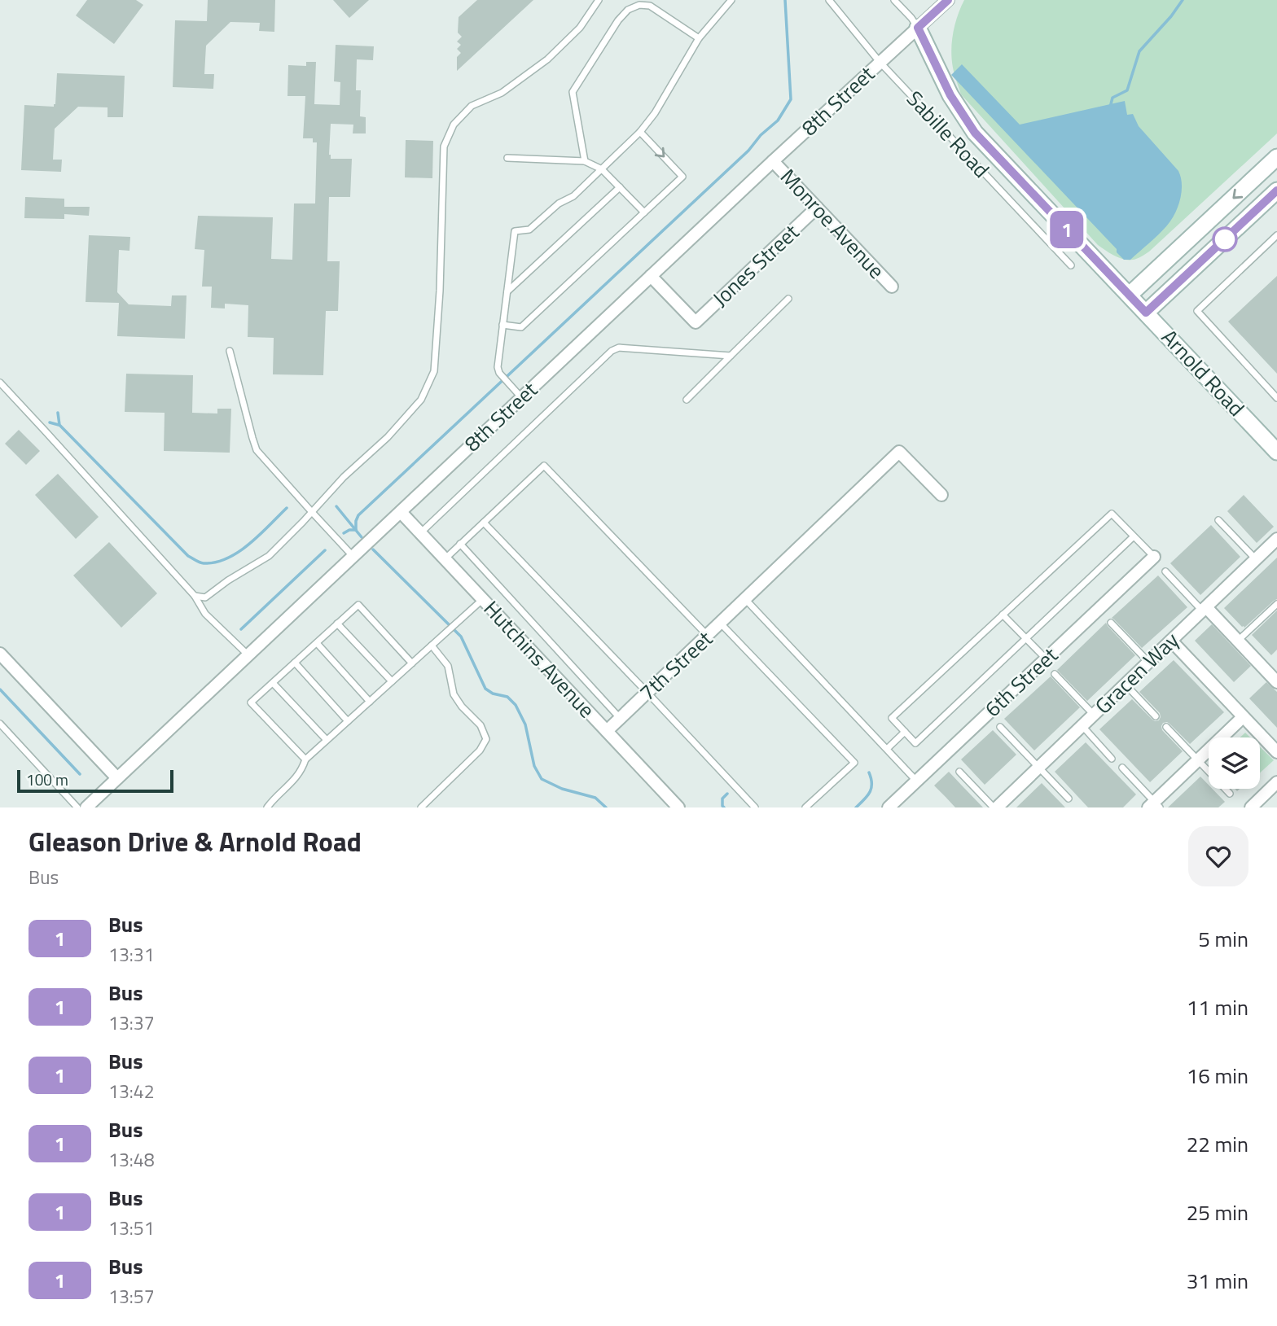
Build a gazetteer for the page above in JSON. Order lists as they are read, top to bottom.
{
  "streets": {
    "street": [
      "8th Street",
      "Monroe Avenue",
      "Jones Street",
      "Arnold Road",
      "Hutchins Avenue",
      "7th Street",
      "Gracen Way",
      "6th Street"
    ],
    "lane": ["Sabille Road"]
  },
  "crossings": [
    ["8th Street", "Sabille Road"],
    ["8th Street", "Monroe Avenue"],
    ["8th Street", "Jones Street"],
    ["8th Street", "Arnold Road"],
    ["8th Street", "Hutchins Avenue"],
    ["Monroe Avenue", "Jones Street"],
    ["Hutchins Avenue", "7th Street"]
  ],
  "lines": ["bus line 1"],
  "scale_bar": "100 m",
  "page": {
    "on_map": "1",
    "scale": "100 m",
    "heading": ["Gleason Drive & Arnold Road", "Bus"],
    "list": [
      {
        "mark": "1",
        "name": "Bus",
        "note": "13:31",
        "value": "5 min"
      },
      {
        "mark": "1",
        "name": "Bus",
        "note": "13:37",
        "value": "11 min"
      },
      {
        "mark": "1",
        "name": "Bus",
        "note": "13:42",
        "value": "16 min"
      },
      {
        "mark": "1",
        "name": "Bus",
        "note": "13:48",
        "value": "22 min"
      },
      {
        "mark": "1",
        "name": "Bus",
        "note": "13:51",
        "value": "25 min"
      },
      {
        "mark": "1",
        "name": "Bus",
        "note": "13:57",
        "value": "31 min"
      }
    ]
  }
}
